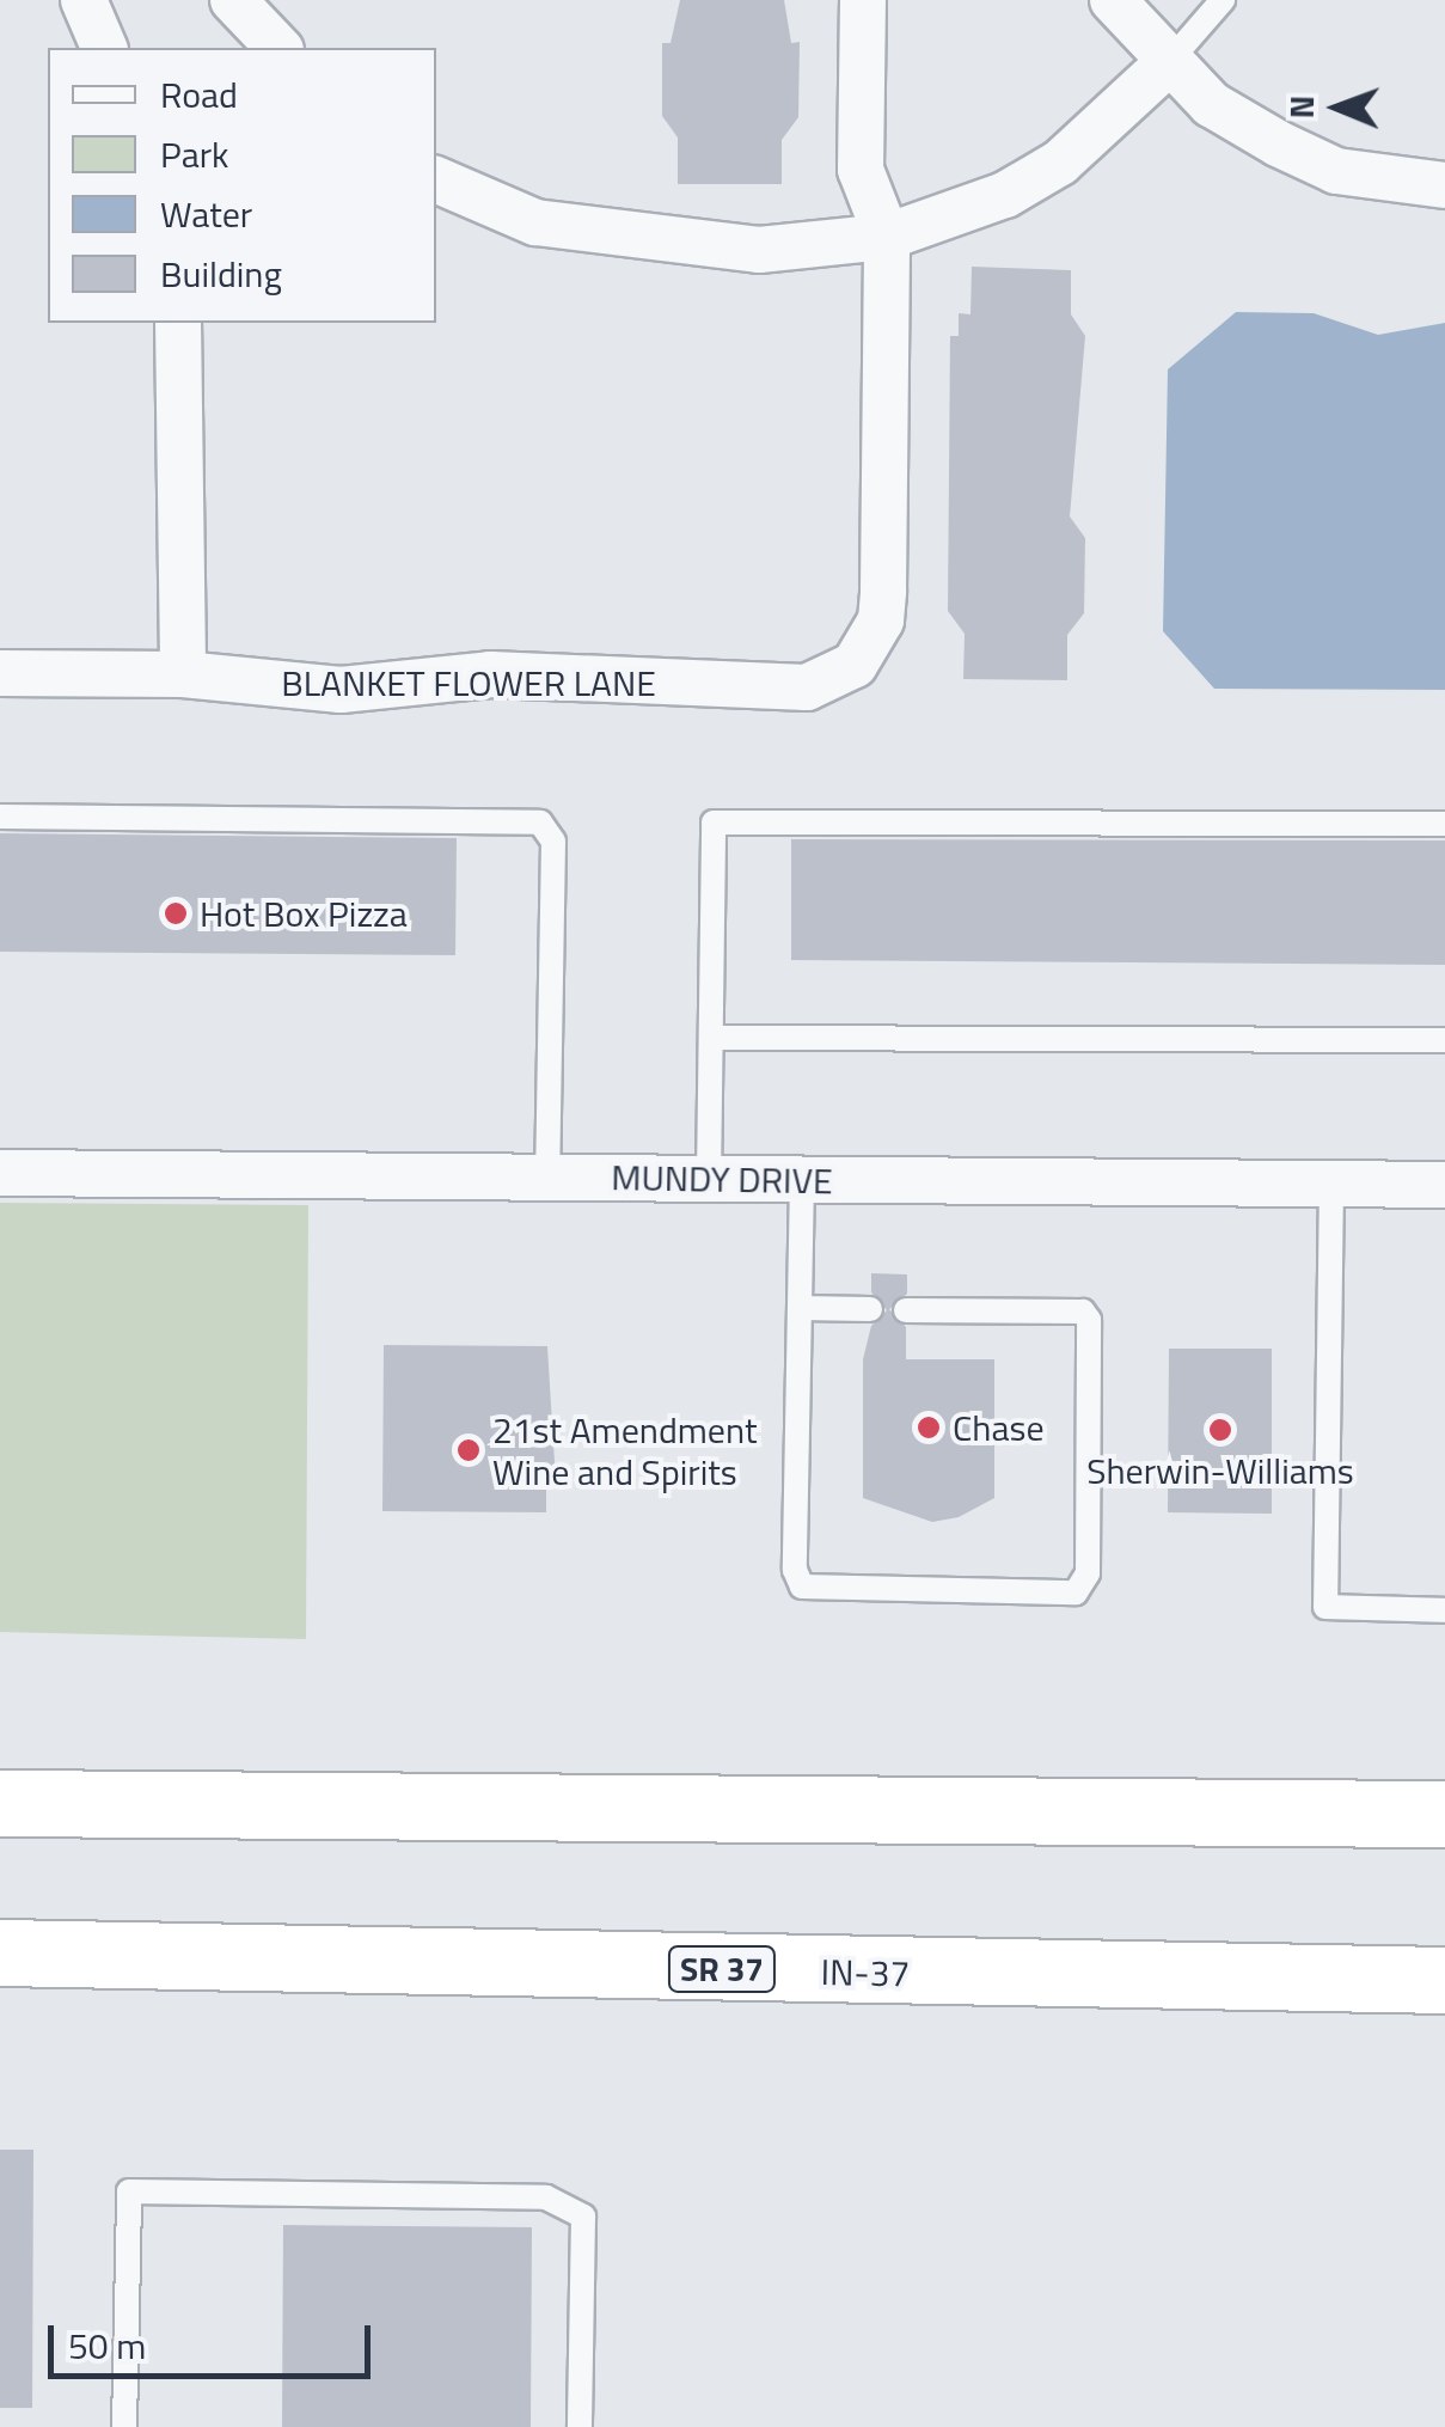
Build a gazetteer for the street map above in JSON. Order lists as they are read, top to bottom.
{
  "streets": {
    "highway": ["SR 37", "IN-37"],
    "street": ["BLANKET FLOWER LANE", "MUNDY DRIVE"]
  },
  "places": [
    "Hot Box Pizza",
    "Chase",
    "Sherwin-Williams",
    "21st Amendment Wine and Spirits"
  ],
  "legend": [
    "Road",
    "Park",
    "Water",
    "Building"
  ],
  "scale_bar": "50 m",
  "north": "left"
}
